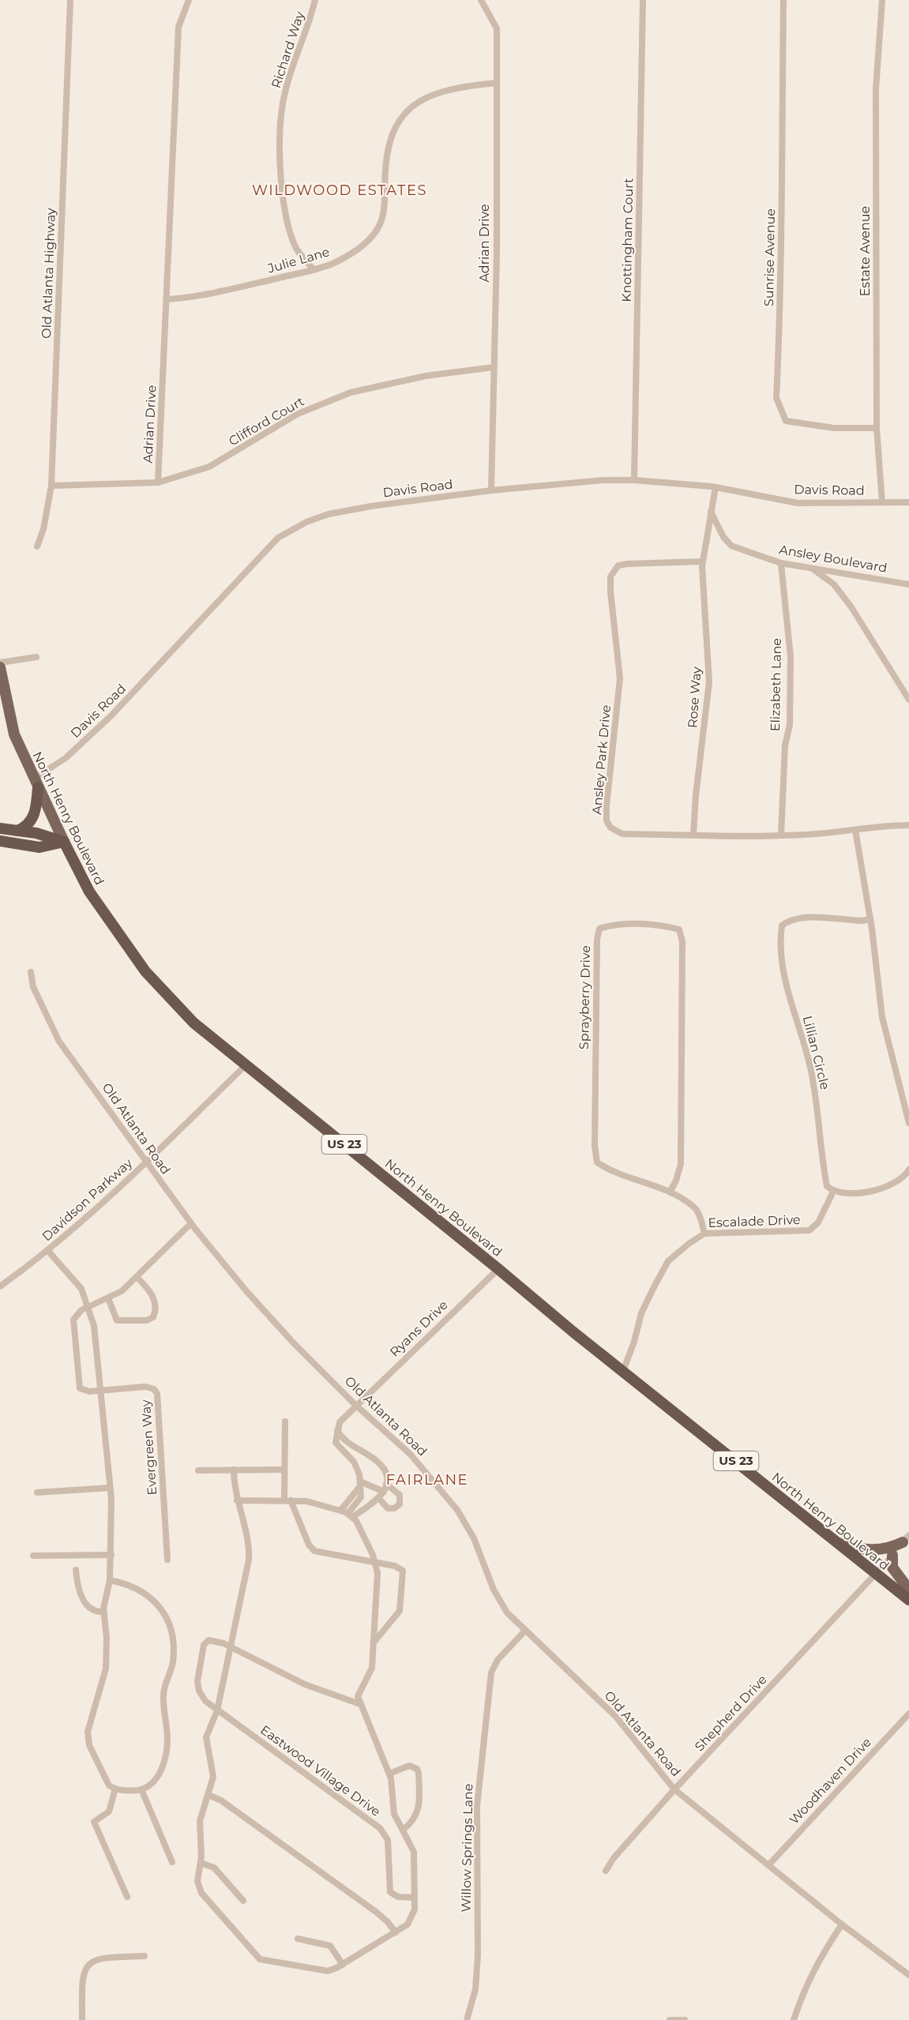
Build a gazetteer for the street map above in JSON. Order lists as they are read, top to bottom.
{
  "streets": {
    "highway": ["North Henry Boulevard", "US 23"],
    "street": [
      "Richard Way",
      "Knottingham Court",
      "Adrian Drive",
      "Estate Avenue",
      "Sunrise Avenue",
      "Julie Lane",
      "Old Atlanta Highway",
      "Clifford Court",
      "Davis Road",
      "Ansley Boulevard",
      "Elizabeth Lane",
      "Rose Way",
      "Ansley Park Drive",
      "Sprayberry Drive",
      "Lillian Circle",
      "Old Atlanta Road",
      "Davidson Parkway",
      "Escalade Drive",
      "Ryans Drive",
      "Evergreen Way",
      "Shepherd Drive",
      "Eastwood Village Drive",
      "Woodhaven Drive",
      "Willow Springs Lane"
    ]
  },
  "crossings": [
    ["Richard Way", "Julie Lane"],
    ["Knottingham Court", "Davis Road"],
    ["Adrian Drive", "Julie Lane"],
    ["Adrian Drive", "Clifford Court"],
    ["Adrian Drive", "Davis Road"],
    ["Estate Avenue", "Sunrise Avenue"],
    ["Estate Avenue", "Davis Road"],
    ["Old Atlanta Highway", "Clifford Court"],
    ["Davis Road", "North Henry Boulevard"],
    ["Ansley Boulevard", "Elizabeth Lane"],
    ["Elizabeth Lane", "Ansley Park Drive"],
    ["Rose Way", "Ansley Park Drive"],
    ["North Henry Boulevard", "Davidson Parkway"],
    ["North Henry Boulevard", "Escalade Drive"],
    ["North Henry Boulevard", "Ryans Drive"],
    ["North Henry Boulevard", "Shepherd Drive"],
    ["Sprayberry Drive", "Escalade Drive"],
    ["Lillian Circle", "Escalade Drive"],
    ["Old Atlanta Road", "Davidson Parkway"],
    ["Old Atlanta Road", "Ryans Drive"],
    ["Old Atlanta Road", "Evergreen Way"],
    ["Old Atlanta Road", "Shepherd Drive"],
    ["Old Atlanta Road", "Woodhaven Drive"],
    ["Old Atlanta Road", "Willow Springs Lane"]
  ],
  "districts": ["WILDWOOD ESTATES", "FAIRLANE"]
}
